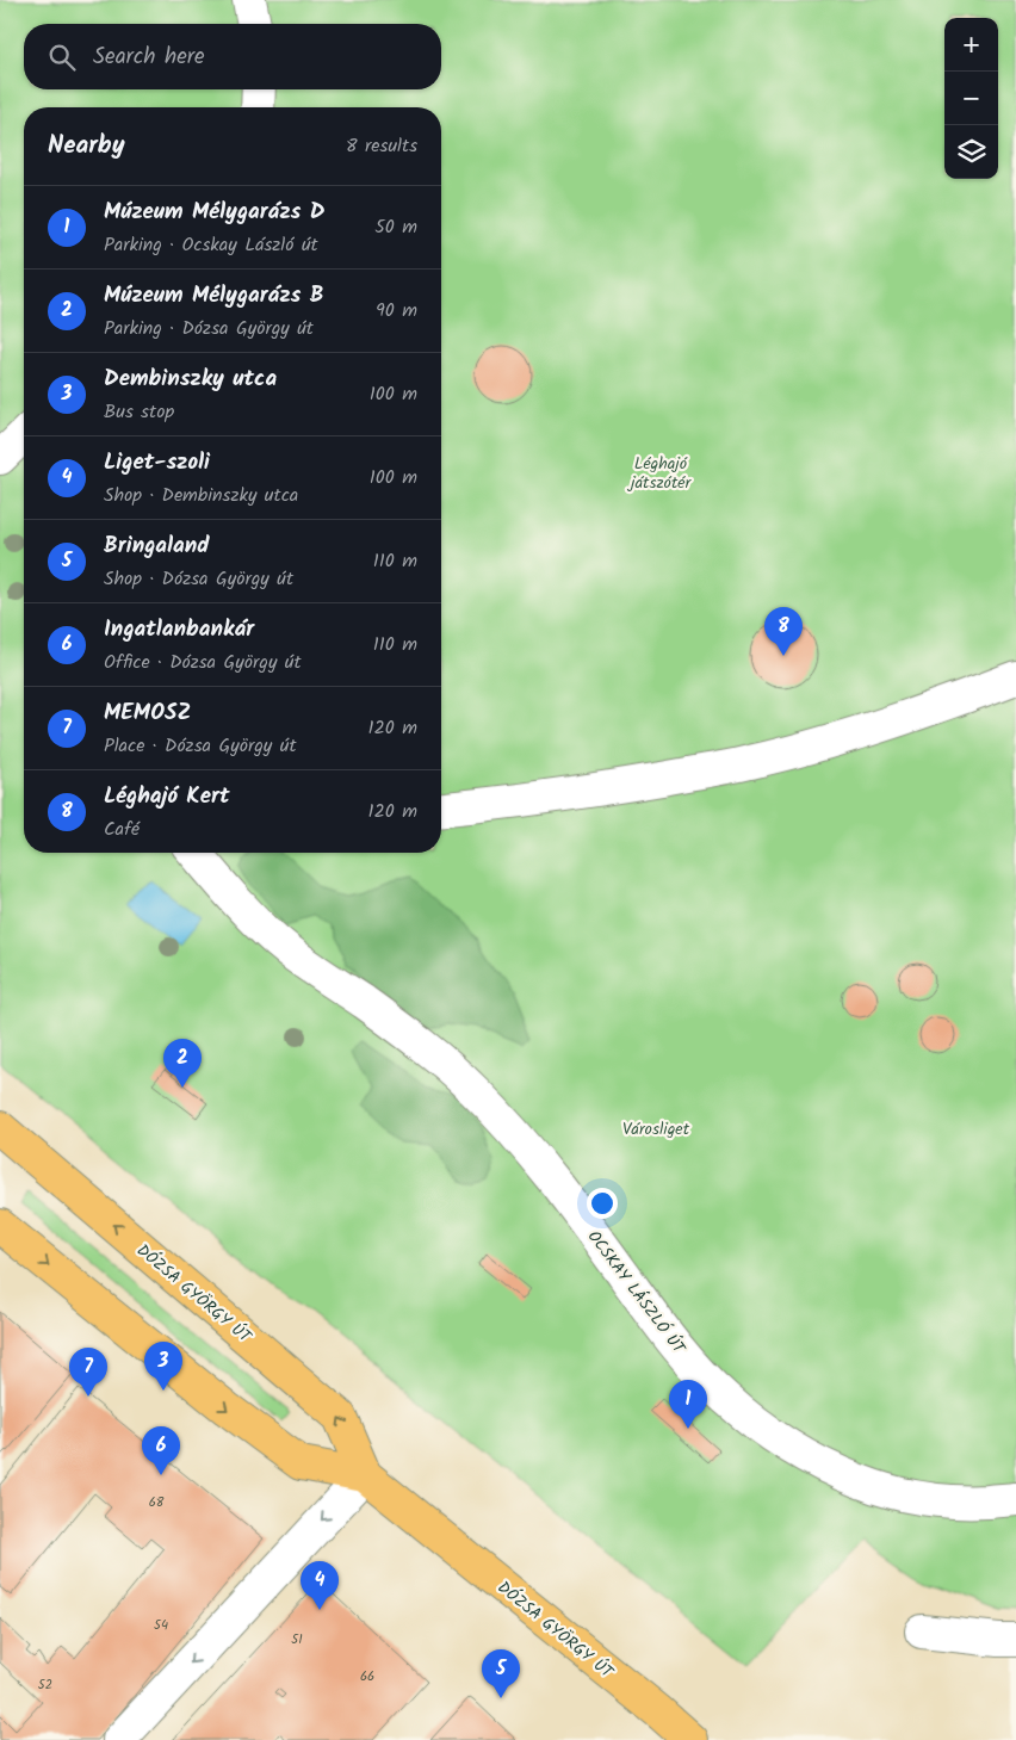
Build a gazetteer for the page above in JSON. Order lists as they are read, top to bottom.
{
  "streets": {
    "main road": ["DÓZSA GYÖRGY ÚT"],
    "street": ["OCSKAY LÁSZLÓ ÚT"]
  },
  "parks": ["Léghajó játszótér", "Városliget"],
  "house_numbers": [
    "68",
    "54",
    "51",
    "66",
    "52"
  ],
  "page": {
    "map_buttons": ["+", "−"],
    "search": "Search here",
    "heading": ["Nearby", "8 results"],
    "list": [
      {
        "mark": "1",
        "name": "Múzeum Mélygarázs D",
        "note": "Parking · Ocskay László út",
        "value": "50 m"
      },
      {
        "mark": "2",
        "name": "Múzeum Mélygarázs B",
        "note": "Parking · Dózsa György út",
        "value": "90 m"
      },
      {
        "mark": "3",
        "name": "Dembinszky utca",
        "note": "Bus stop",
        "value": "100 m"
      },
      {
        "mark": "4",
        "name": "Liget-szoli",
        "note": "Shop · Dembinszky utca",
        "value": "100 m"
      },
      {
        "mark": "5",
        "name": "Bringaland",
        "note": "Shop · Dózsa György út",
        "value": "110 m"
      },
      {
        "mark": "6",
        "name": "Ingatlanbankár",
        "note": "Office · Dózsa György út",
        "value": "110 m"
      },
      {
        "mark": "7",
        "name": "MEMOSZ",
        "note": "Place · Dózsa György út",
        "value": "120 m"
      },
      {
        "mark": "8",
        "name": "Léghajó Kert",
        "note": "Café",
        "value": "120 m"
      }
    ],
    "pins": [
      "8",
      "2",
      "3",
      "7",
      "1",
      "6",
      "4",
      "5"
    ]
  }
}
